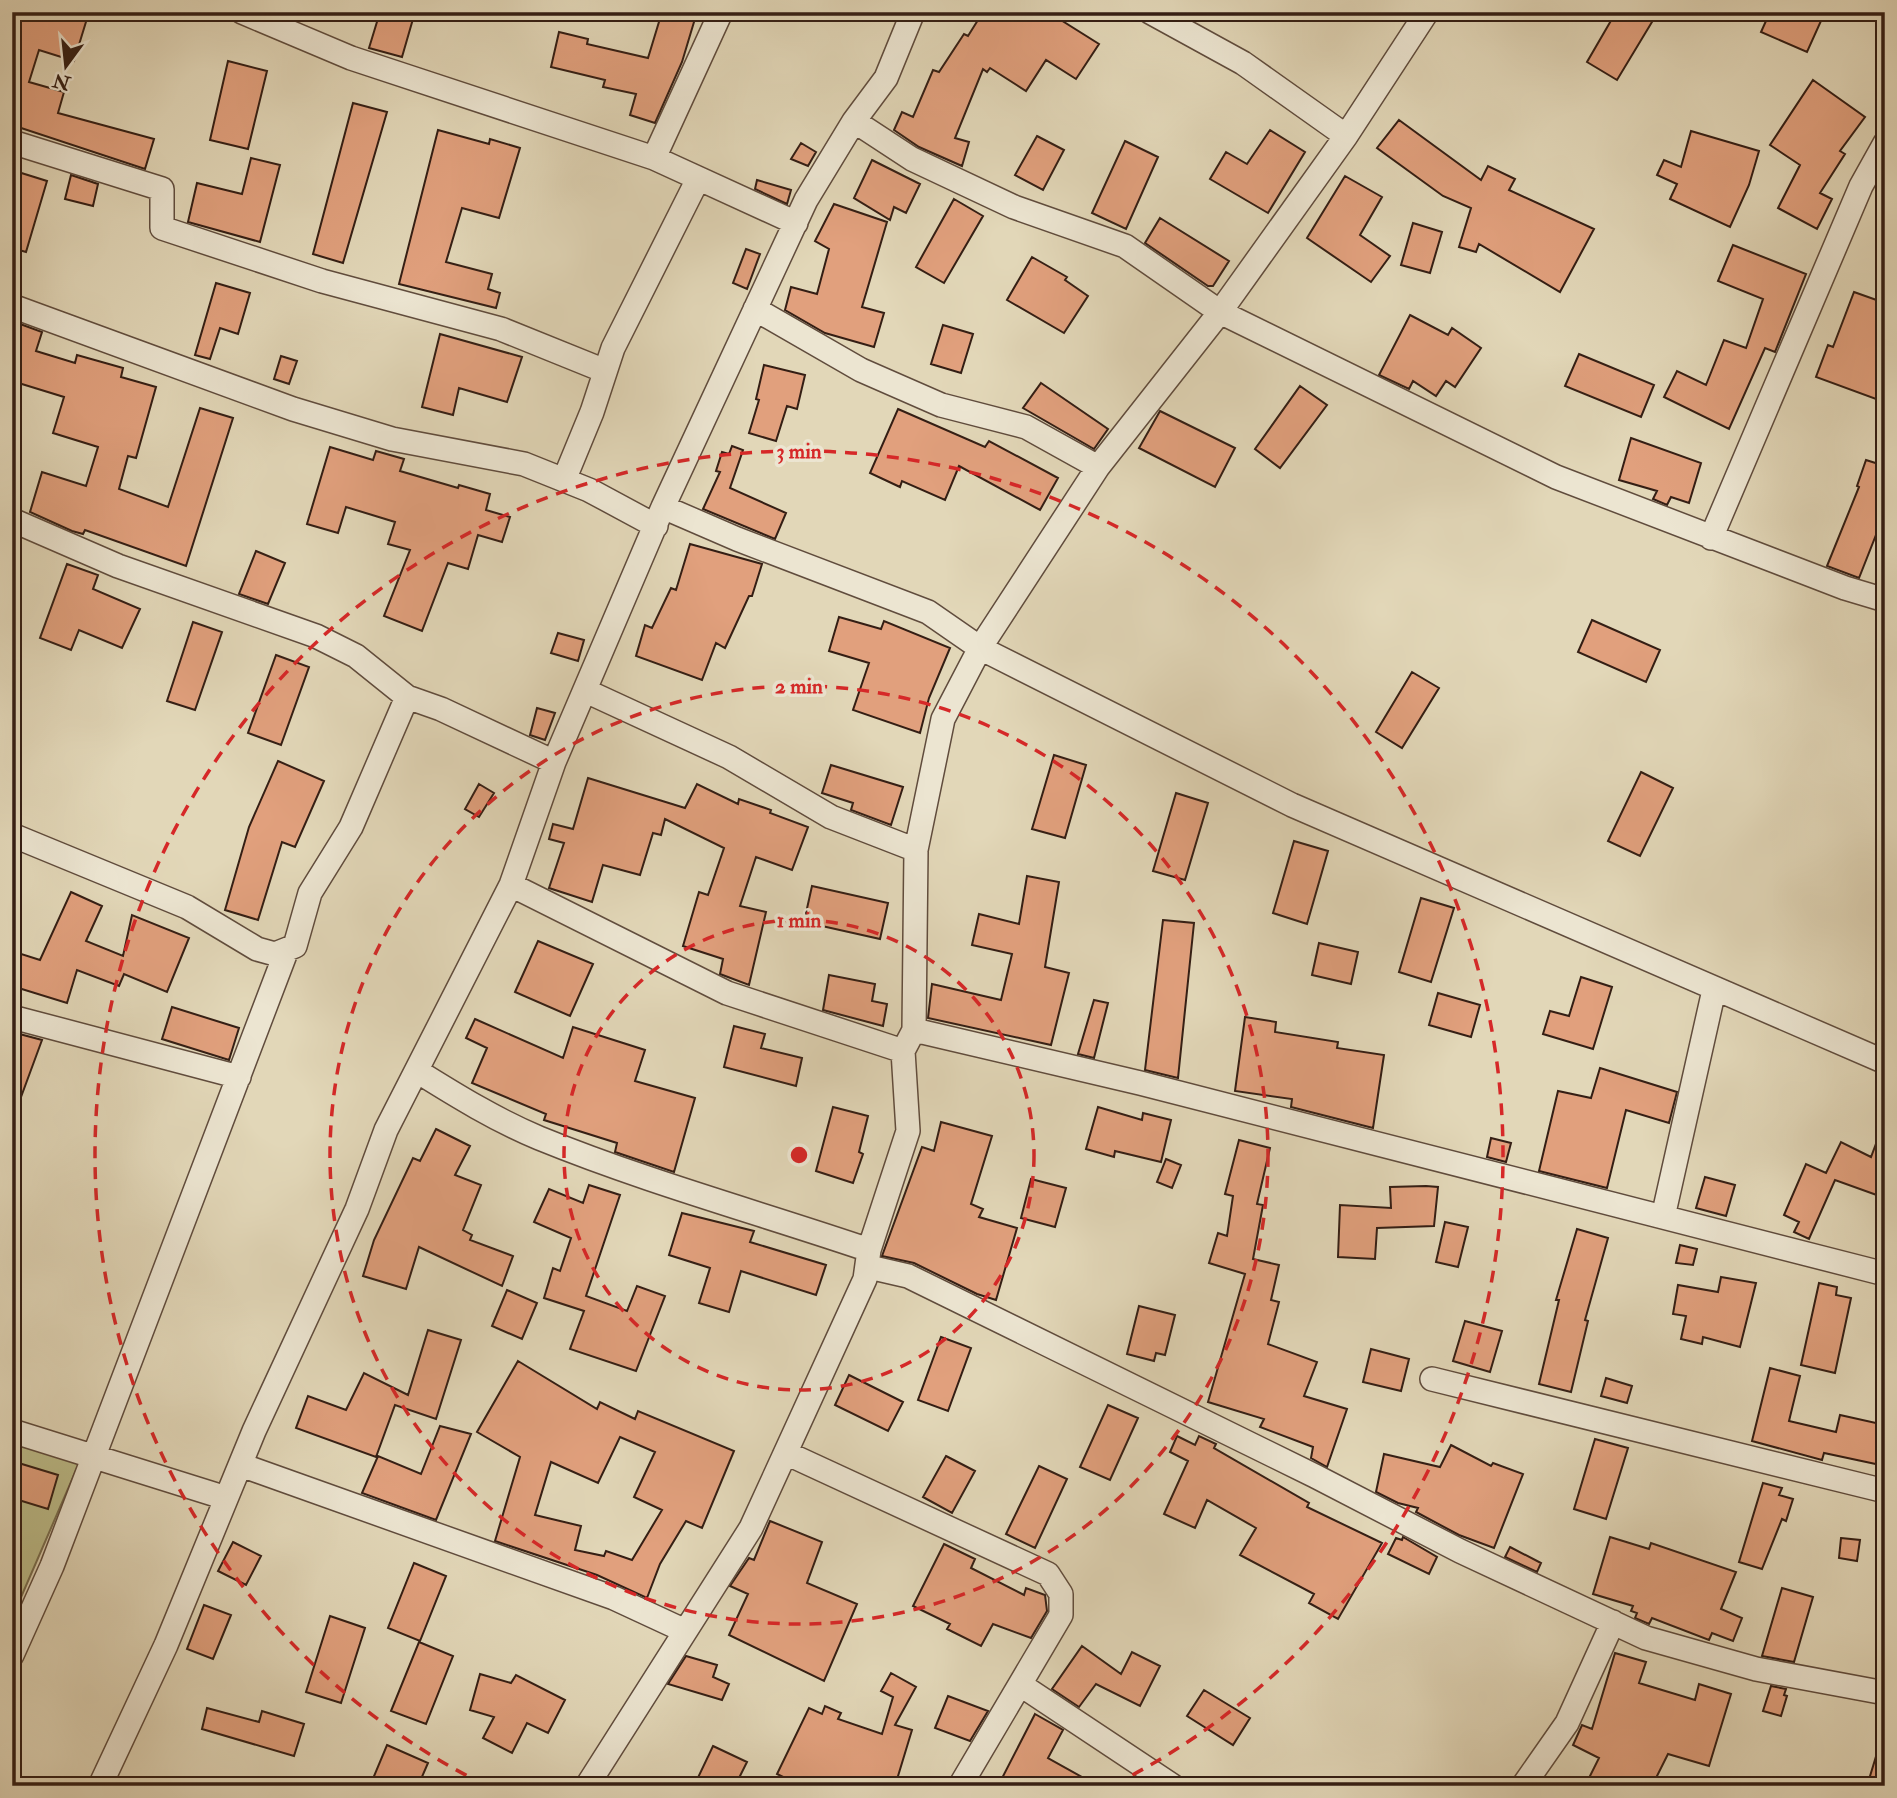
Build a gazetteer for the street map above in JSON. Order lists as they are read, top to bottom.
{
  "north": "bottom",
  "rings": ["3 min", "2 min", "1 min"]
}
